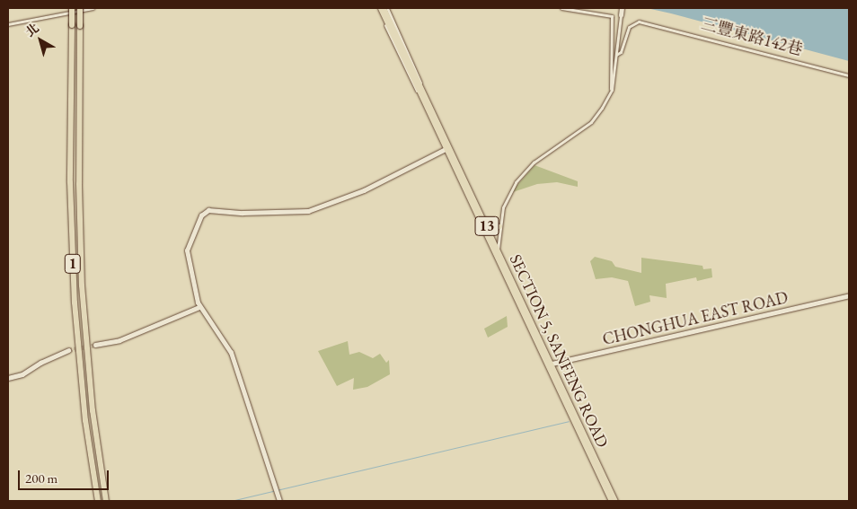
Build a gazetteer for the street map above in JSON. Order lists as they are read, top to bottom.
{
  "streets": {
    "highway": ["1"],
    "main road": ["13", "SECTION 5, SANFENG ROAD"],
    "street": ["三豐東路142巷", "CHONGHUA EAST ROAD"]
  },
  "crossings": [
    ["13", "SECTION 5, SANFENG ROAD"],
    ["CHONGHUA EAST ROAD", "SECTION 5, SANFENG ROAD"]
  ],
  "scale_bar": "200 m",
  "north": "top left"
}
